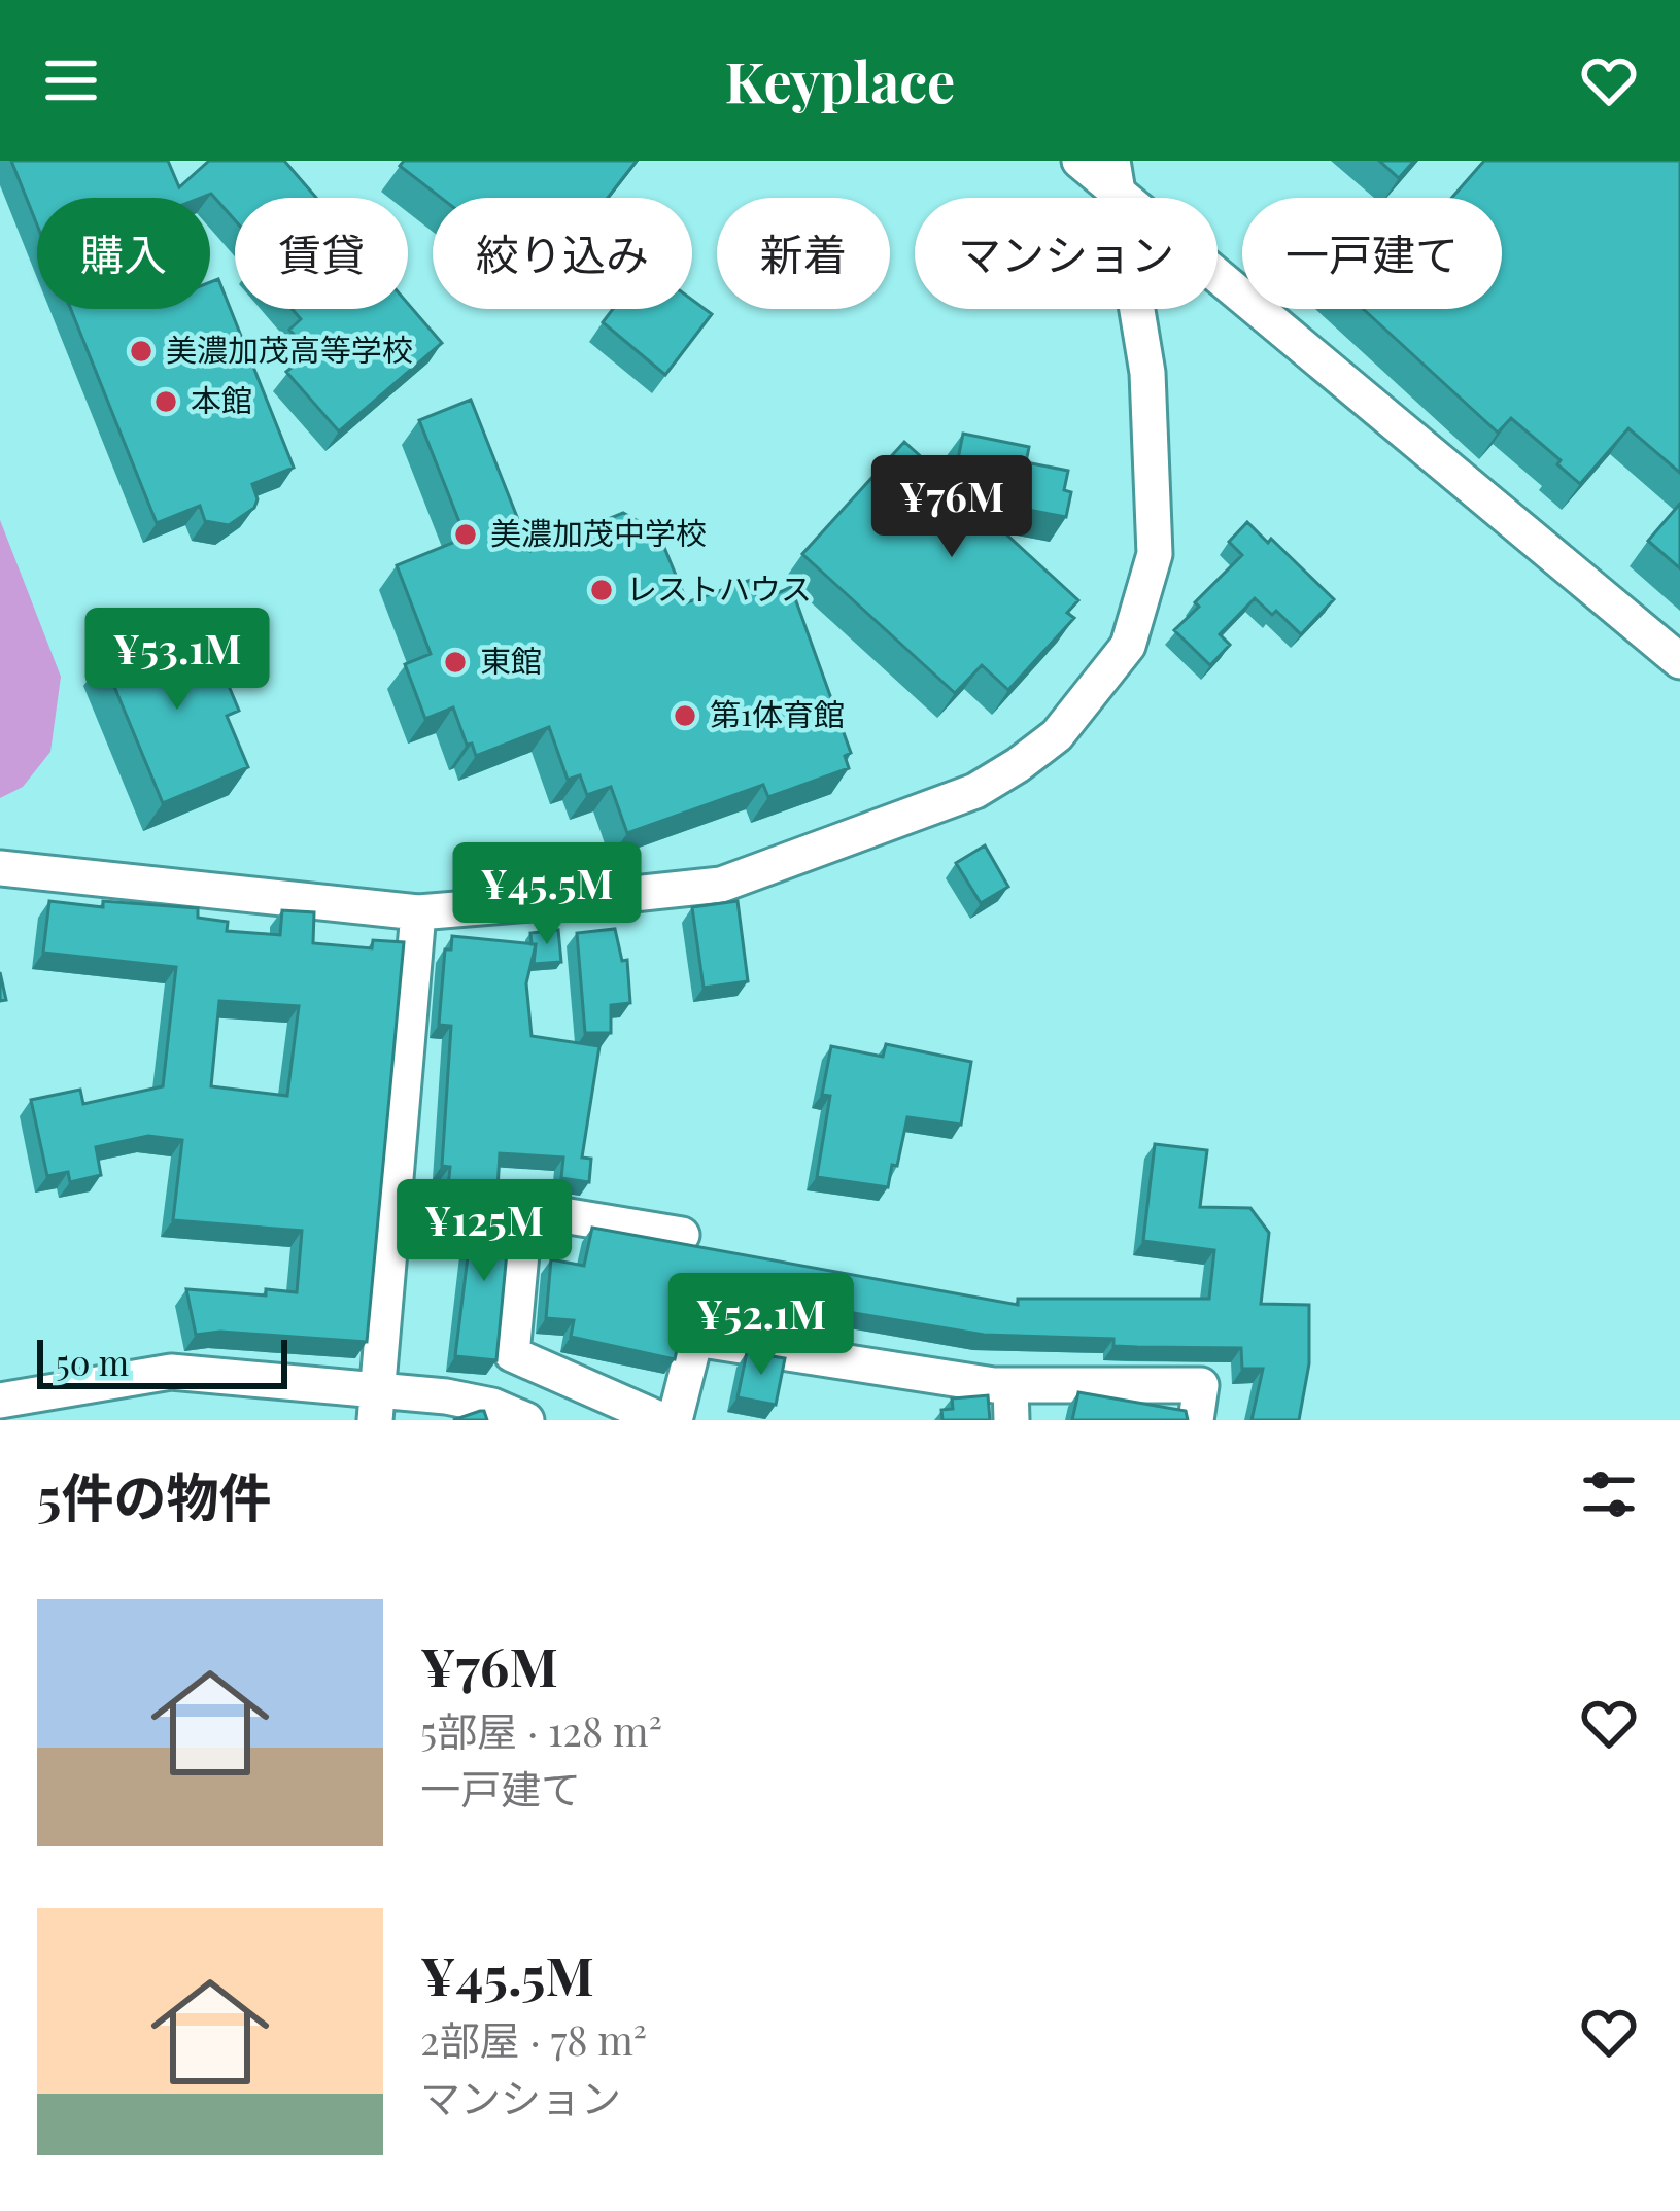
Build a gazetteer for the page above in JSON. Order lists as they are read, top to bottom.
{
  "places": [
    "美濃加茂高等学校",
    "本館",
    "美濃加茂中学校",
    "レストハウス",
    "東館",
    "第1体育館"
  ],
  "scale_bar": "50 m",
  "page": {
    "header": "Keyplace",
    "chip": [
      "購入",
      "賃貸",
      "絞り込み",
      "新着",
      "マンション",
      "一戸建て"
    ],
    "price": [
      "¥76M",
      "¥53.1M",
      "¥45.5M",
      "¥125M",
      "¥52.1M"
    ],
    "scale": "50 m",
    "heading": "5件の物件",
    "list": [
      {
        "name": "¥76M",
        "note": "5部屋 · 128 m² · 一戸建て"
      },
      {
        "name": "¥45.5M",
        "note": "2部屋 · 78 m² · マンション"
      }
    ]
  }
}
